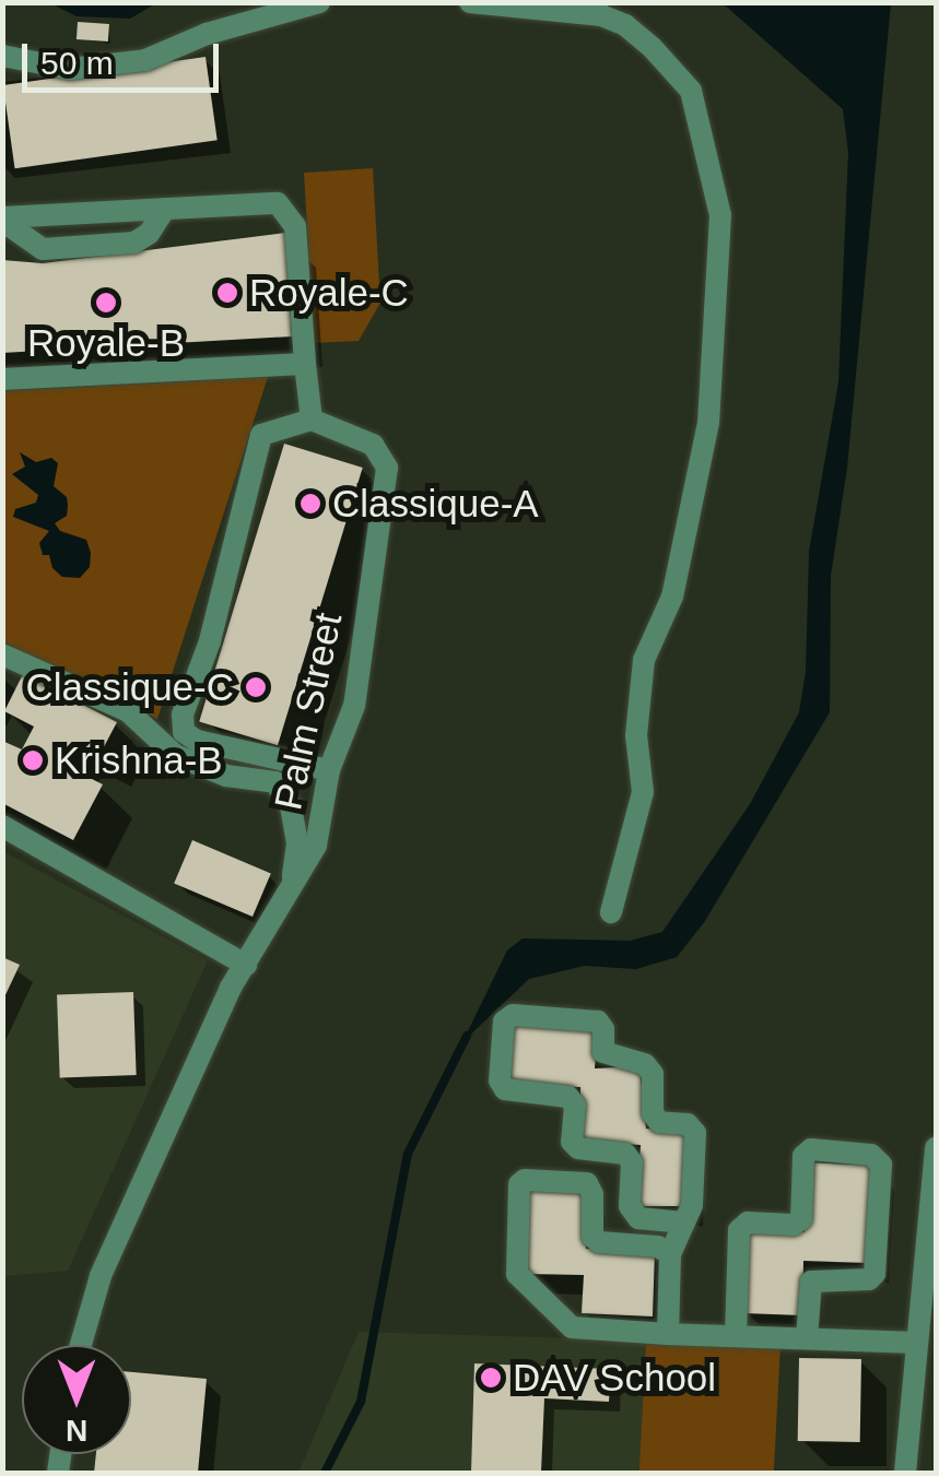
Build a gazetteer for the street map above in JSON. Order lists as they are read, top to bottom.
{
  "streets": {
    "street": ["Palm Street"]
  },
  "places": [
    "Royale-C",
    "Royale-B",
    "Classique-A",
    "Classique-C",
    "Krishna-B",
    "DAV School"
  ],
  "scale_bar": "50 m",
  "north": "bottom"
}
